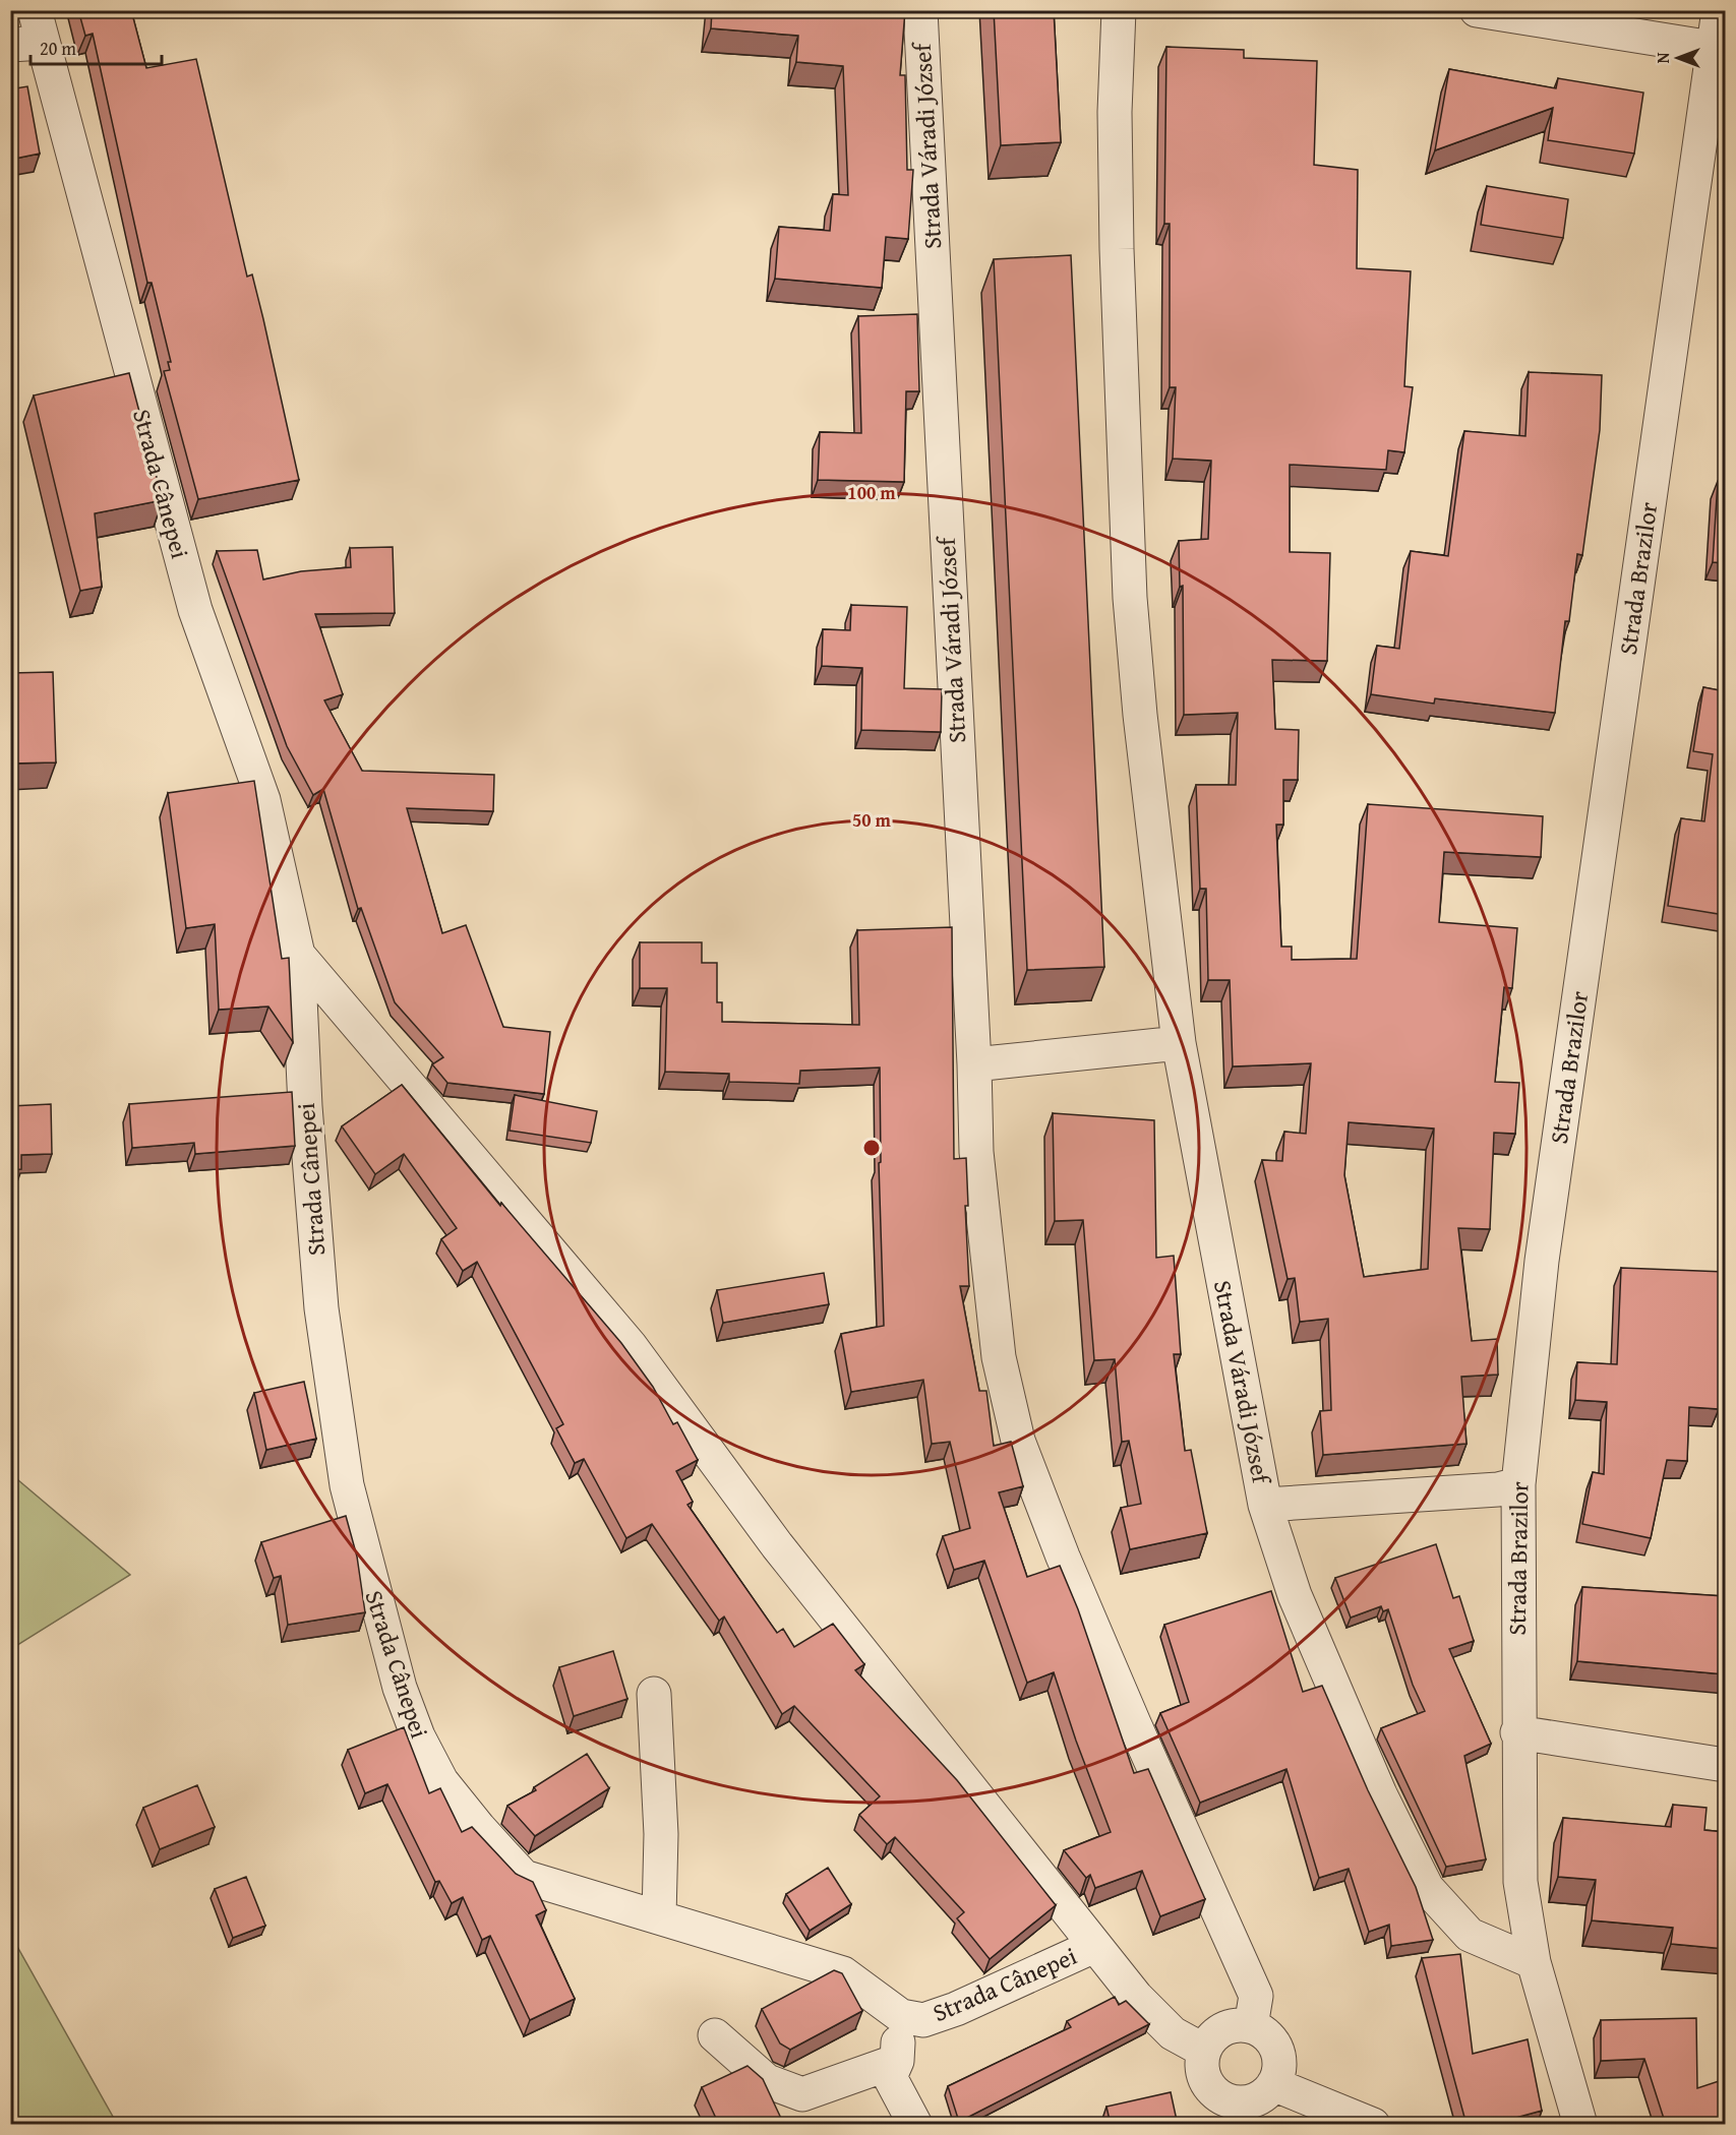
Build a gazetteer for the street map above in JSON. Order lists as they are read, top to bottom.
{
  "streets": {
    "street": ["Strada Váradi József", "Strada Cânepei", "Strada Brazilor"]
  },
  "crossings": [
    ["Strada Váradi József", "Strada Cânepei"],
    ["Strada Váradi József", "Strada Brazilor"]
  ],
  "scale_bar": "20 m",
  "north": "left",
  "rings": ["100 m", "50 m"]
}
